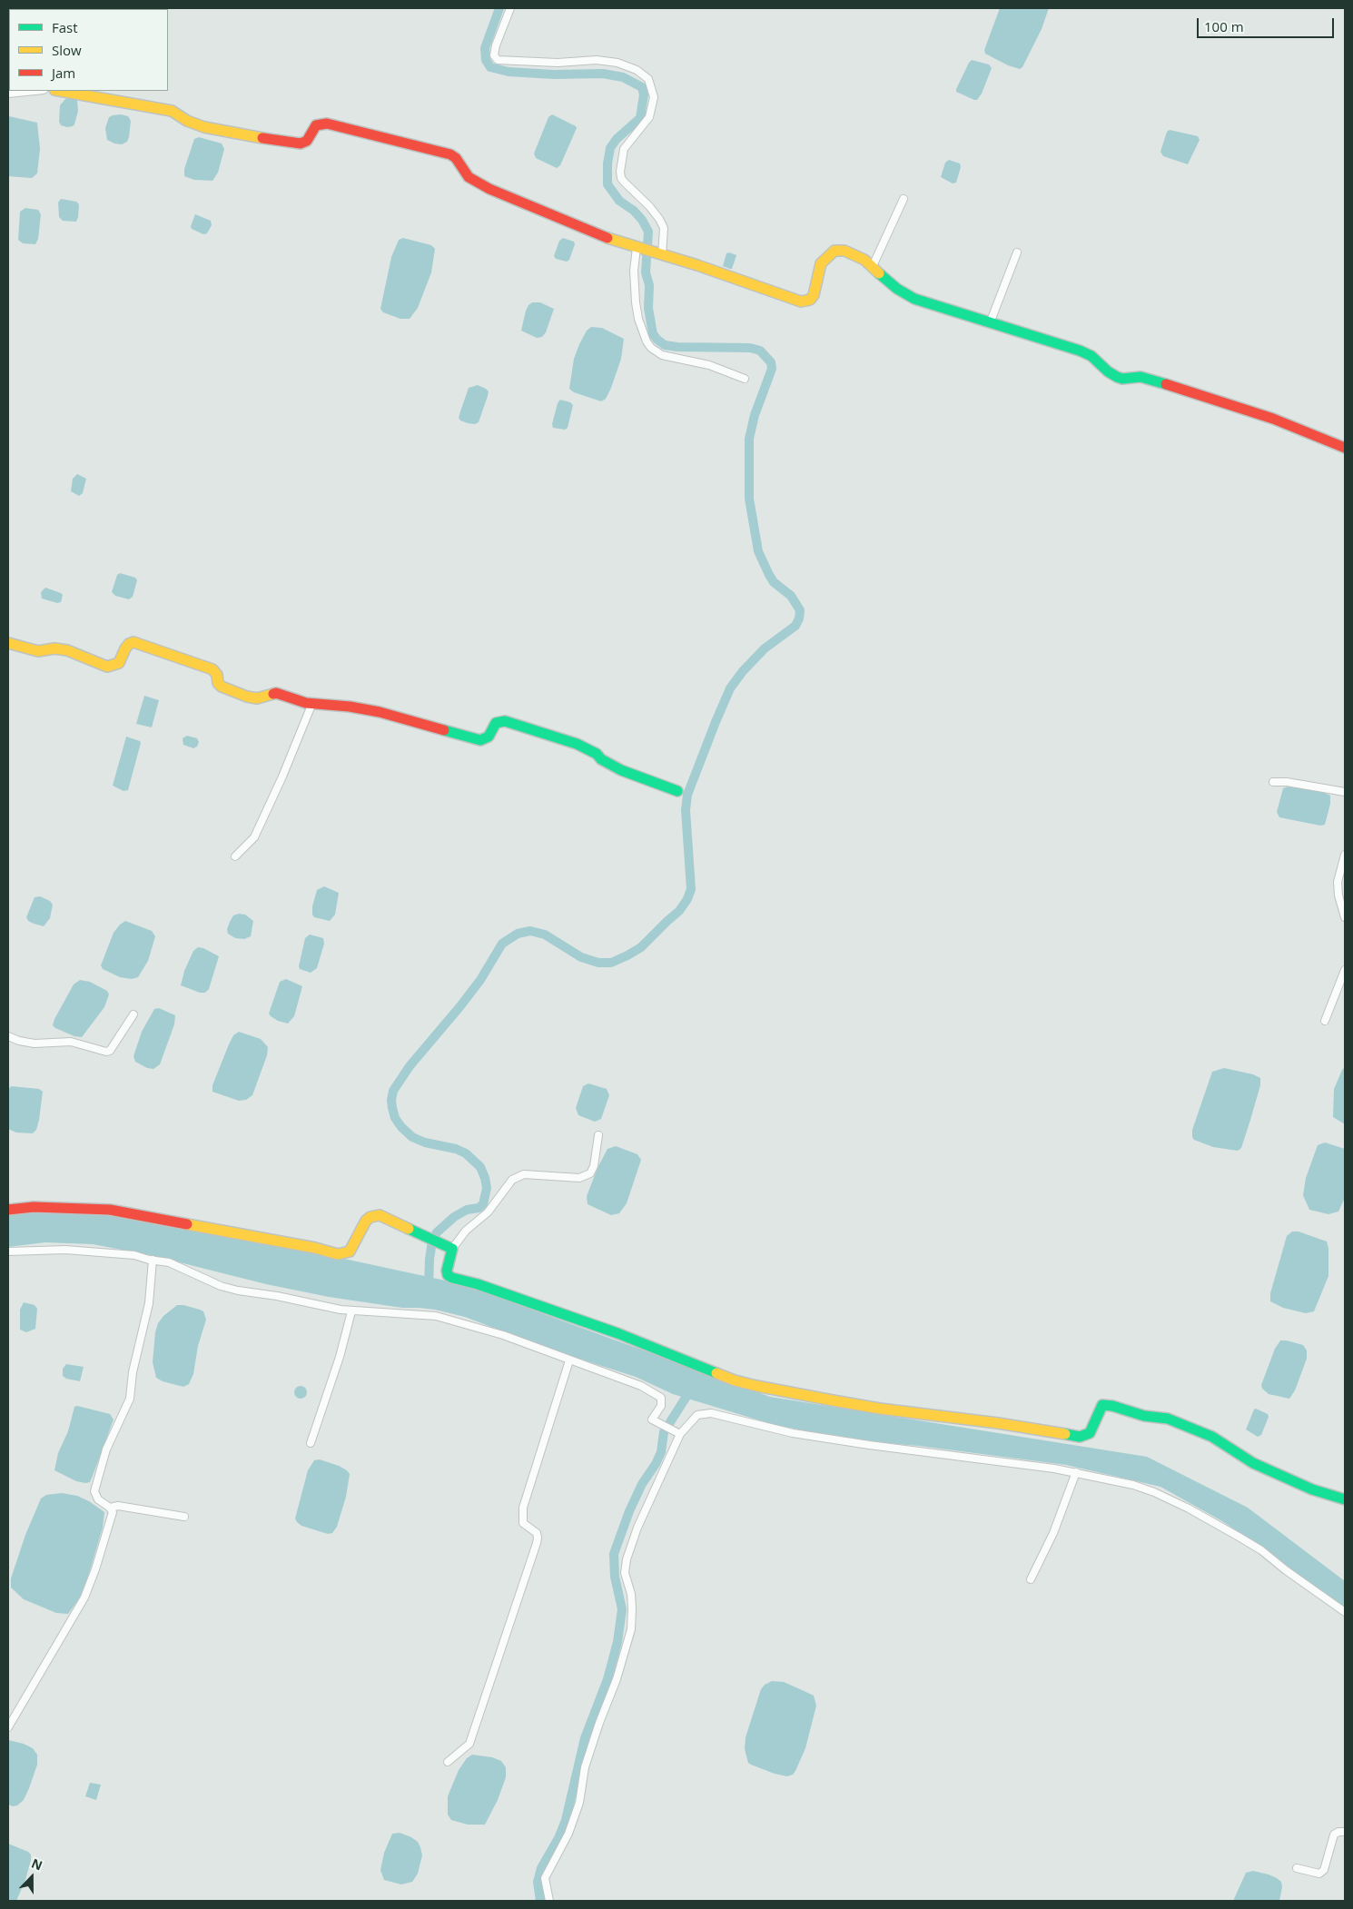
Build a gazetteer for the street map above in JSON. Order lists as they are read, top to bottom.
{
  "legend": ["Fast", "Slow", "Jam"],
  "scale_bar": "100 m",
  "north": "top"
}
